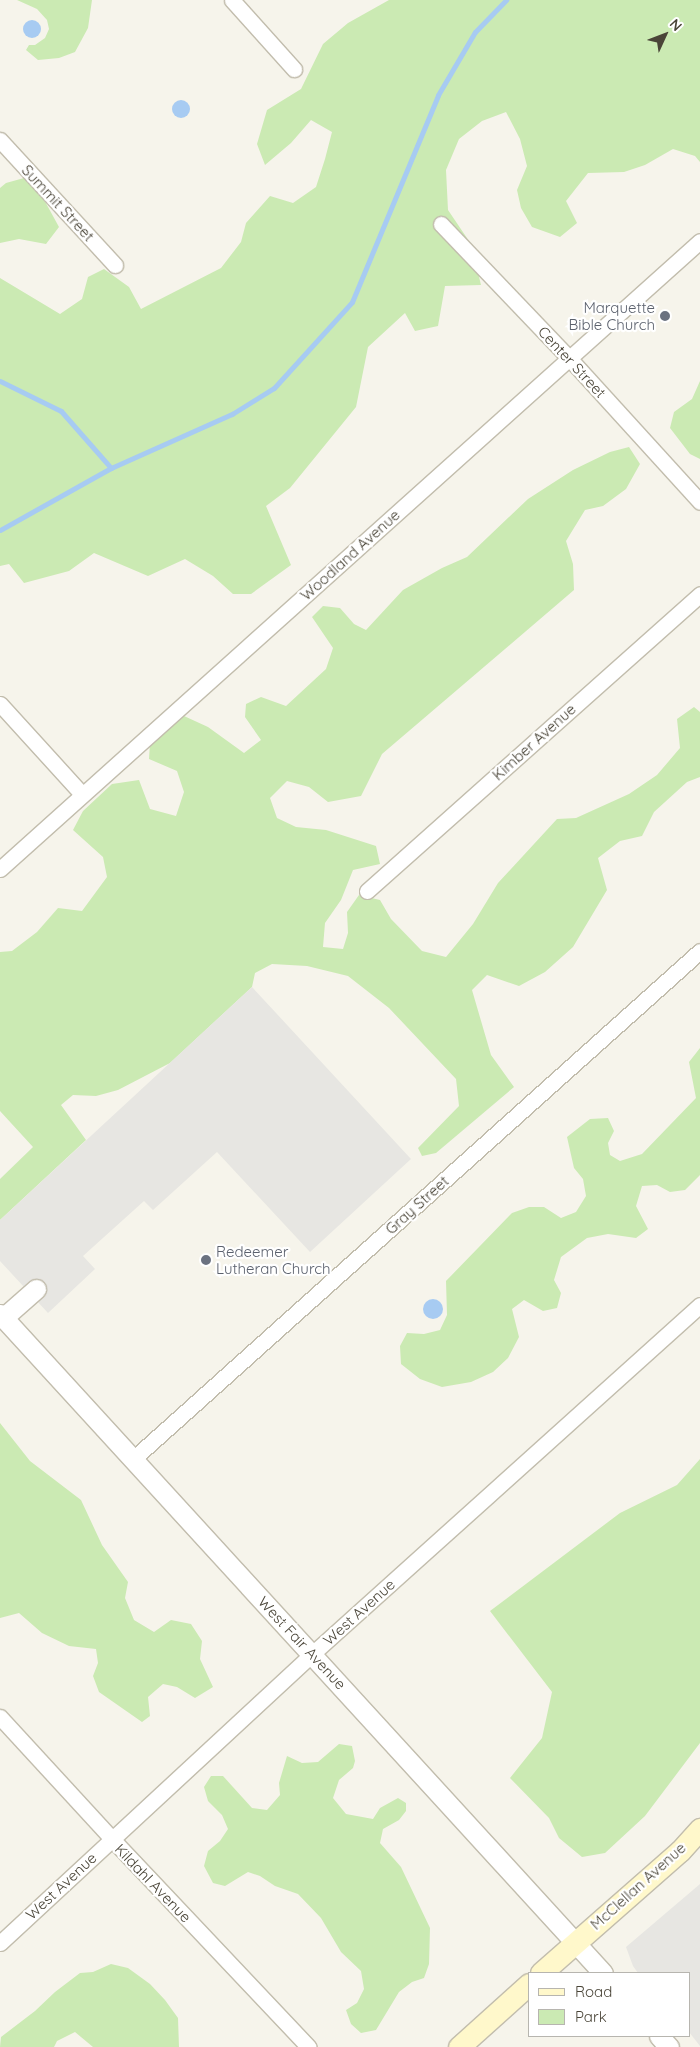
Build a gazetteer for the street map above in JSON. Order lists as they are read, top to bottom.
{
  "streets": {
    "main road": ["McClellan Avenue"],
    "street": [
      "Summit Street",
      "Center Street",
      "Woodland Avenue",
      "Kimber Avenue",
      "Gray Street",
      "West Avenue",
      "West Fair Avenue",
      "Kildahl Avenue"
    ]
  },
  "crossings": [
    ["Center Street", "Woodland Avenue"],
    ["Gray Street", "West Fair Avenue"],
    ["West Avenue", "West Fair Avenue"],
    ["West Avenue", "Kildahl Avenue"],
    ["West Fair Avenue", "McClellan Avenue"]
  ],
  "places": ["Marquette Bible Church", "Redeemer Lutheran Church"],
  "legend": ["Road", "Park"],
  "north": "top right"
}
